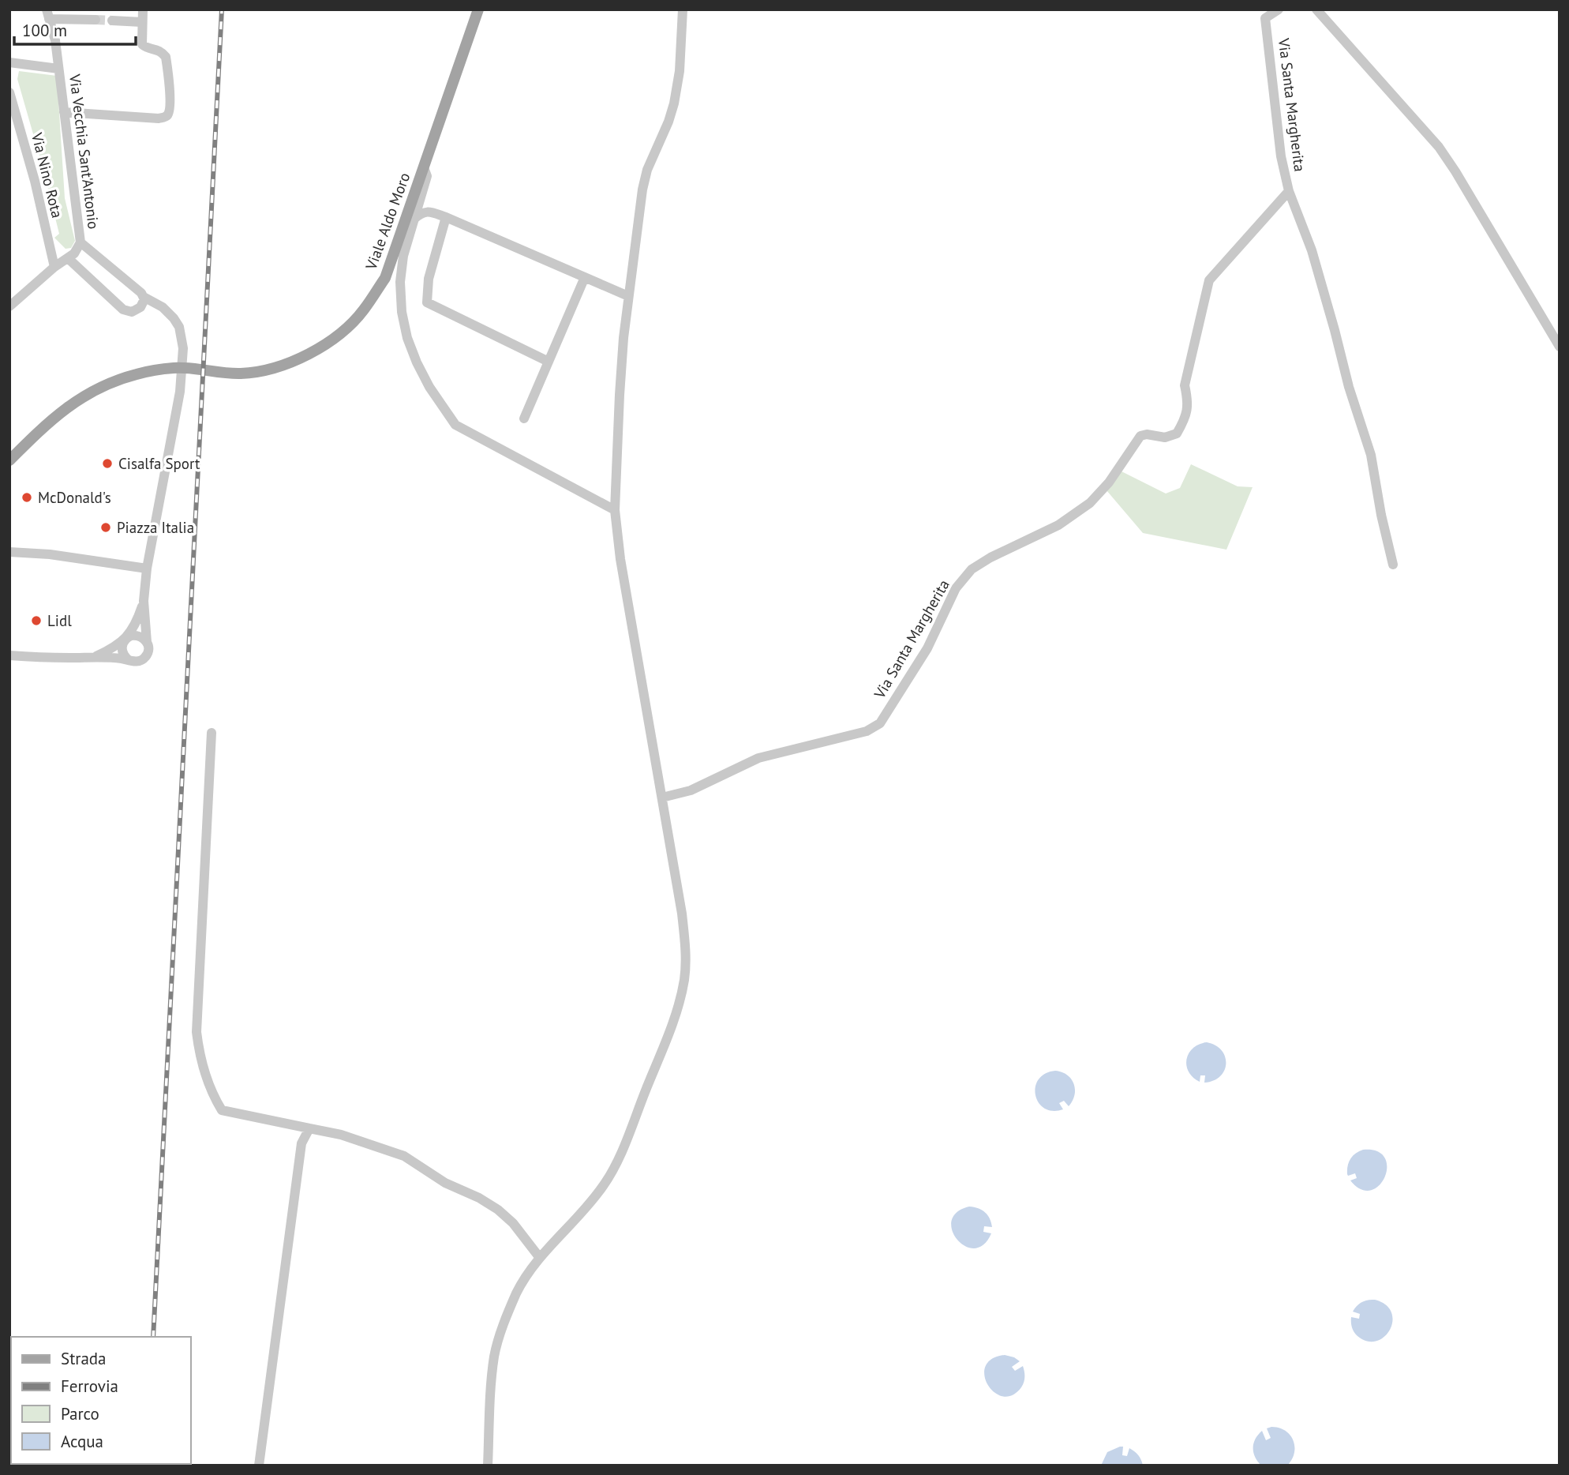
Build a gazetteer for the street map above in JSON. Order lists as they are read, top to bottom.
{
  "streets": {
    "main road": ["Viale Aldo Moro"],
    "street": ["Via Santa Margherita", "Via Vecchia Sant'Antonio", "Via Nino Rota"]
  },
  "places": [
    "Cisalfa Sport",
    "McDonald's",
    "Piazza Italia",
    "Lidl"
  ],
  "legend": [
    "Strada",
    "Ferrovia",
    "Parco",
    "Acqua"
  ],
  "scale_bar": "100 m"
}
